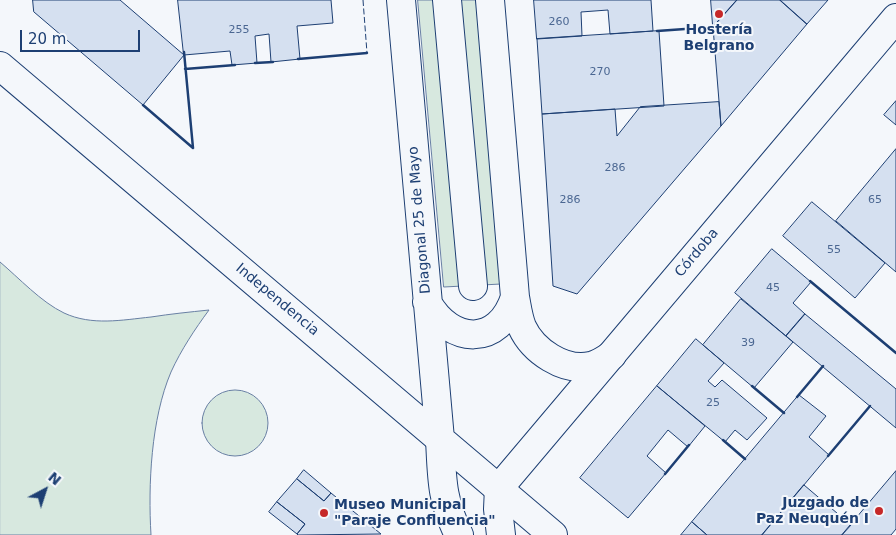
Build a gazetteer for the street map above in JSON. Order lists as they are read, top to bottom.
{
  "streets": {
    "main road": ["Diagonal 25 de Mayo", "Córdoba", "Independencia"]
  },
  "crossings": [
    ["Diagonal 25 de Mayo", "Independencia"],
    ["Córdoba", "Independencia"]
  ],
  "places": ["Hostería Belgrano", "Juzgado de Paz Neuquén I", "Museo Municipal \"Paraje Confluencia\""],
  "house_numbers": [
    "260",
    "255",
    "270",
    "286",
    "286",
    "65",
    "55",
    "45",
    "39",
    "25"
  ],
  "scale_bar": "20 m",
  "north": "top right"
}
